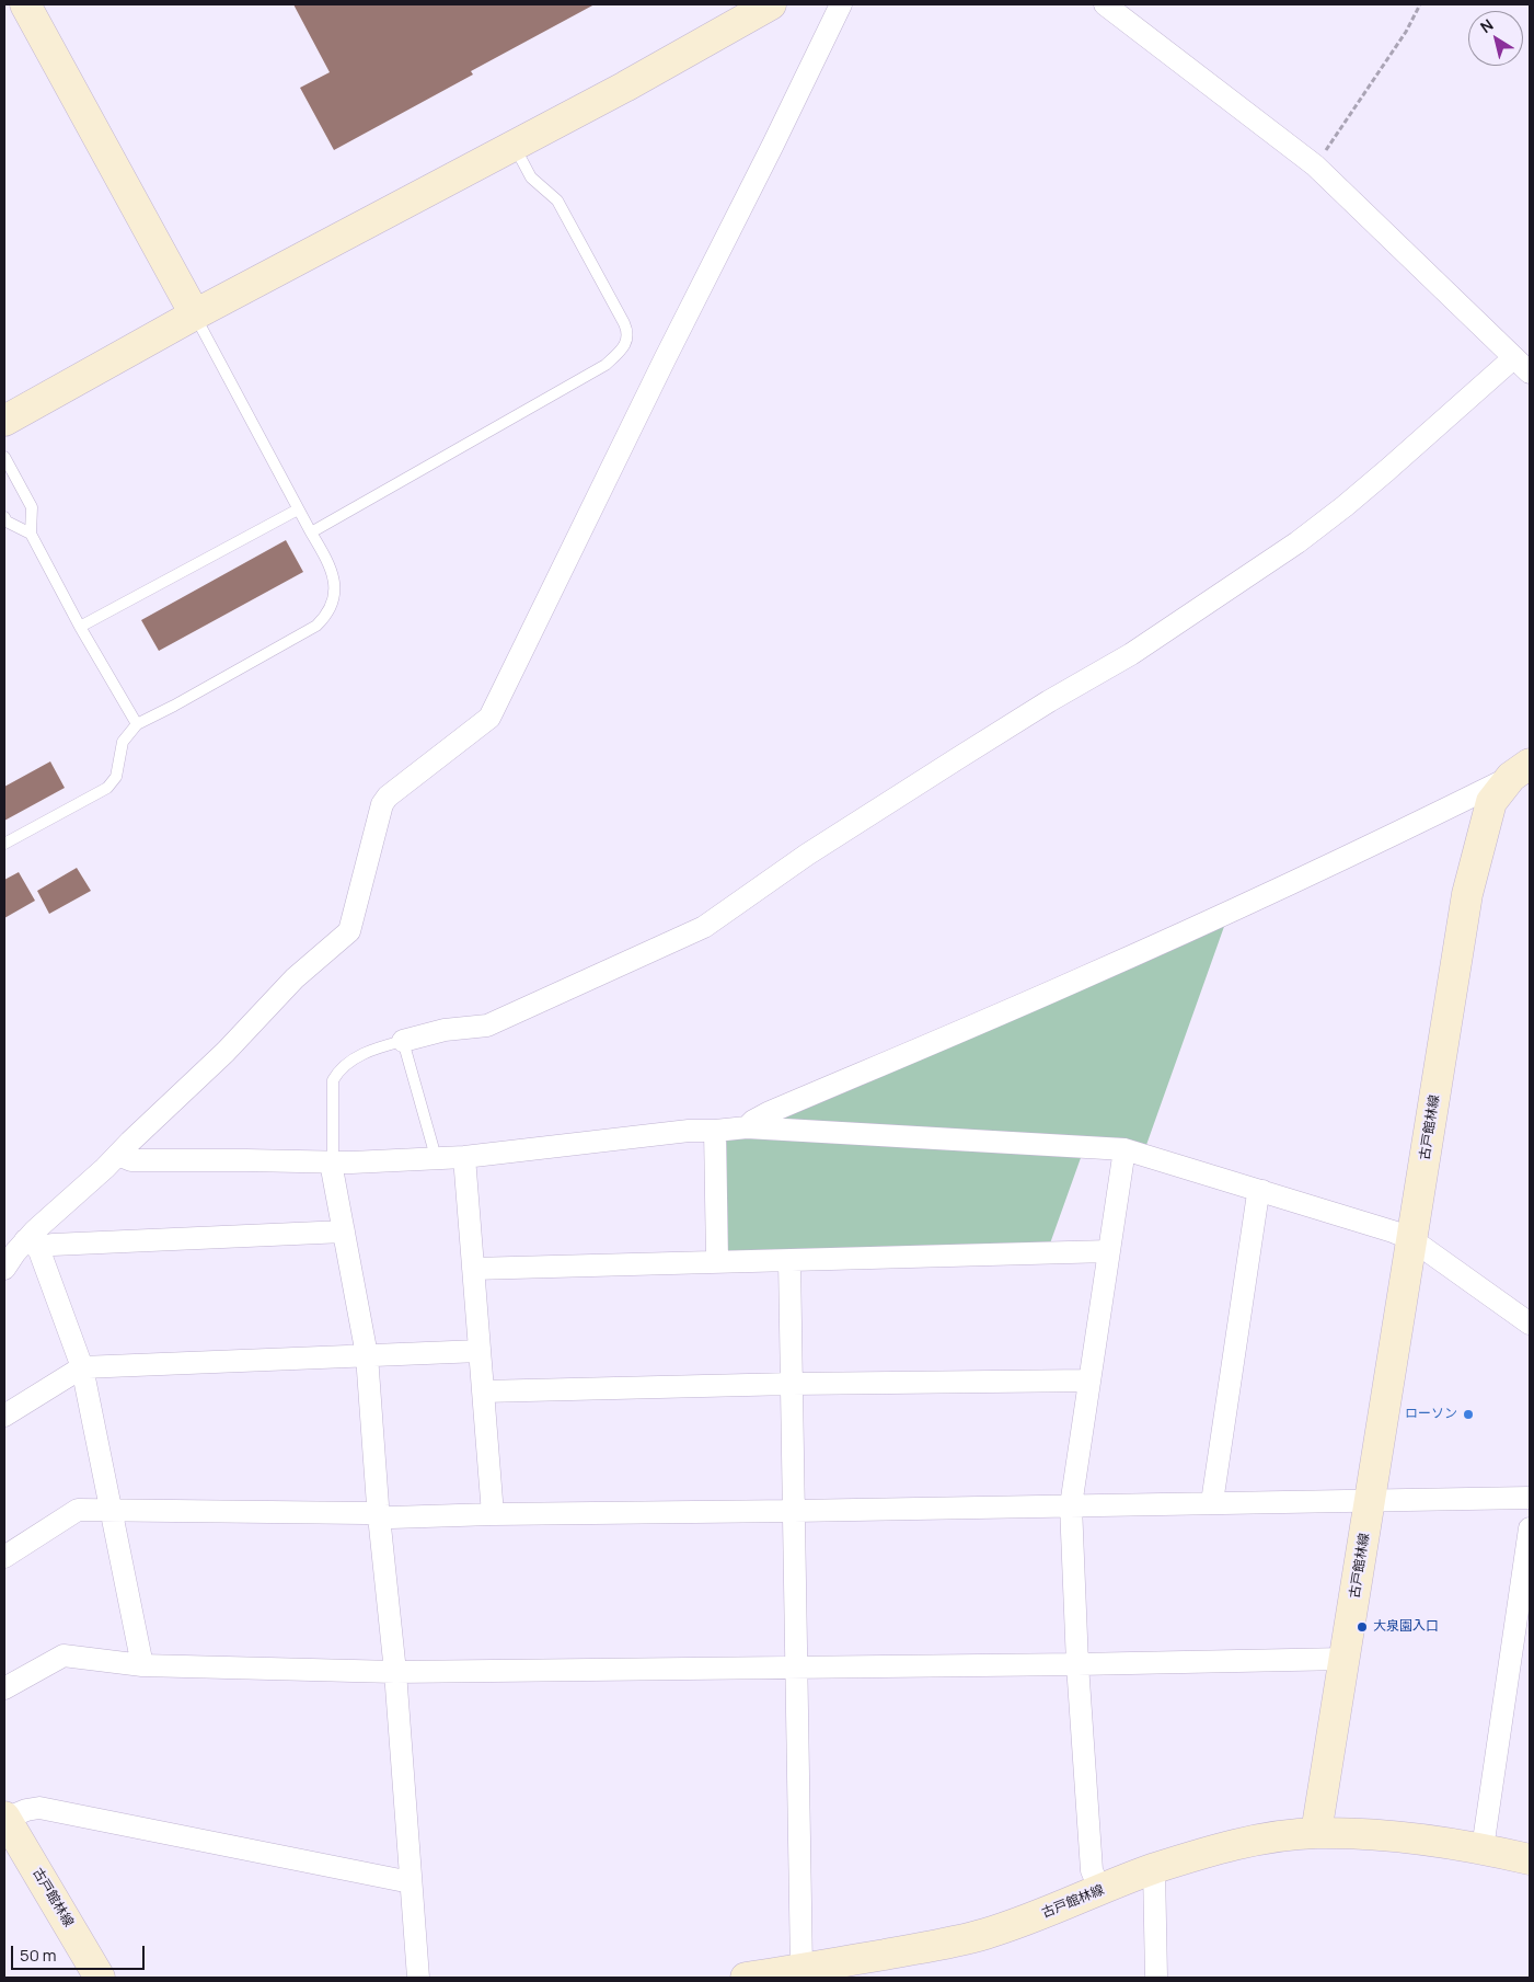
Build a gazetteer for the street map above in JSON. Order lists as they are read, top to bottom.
{
  "streets": {
    "main road": ["古戸館林線"]
  },
  "places": ["ローソン", "大泉園入口"],
  "scale_bar": "50 m",
  "north": "top left"
}
